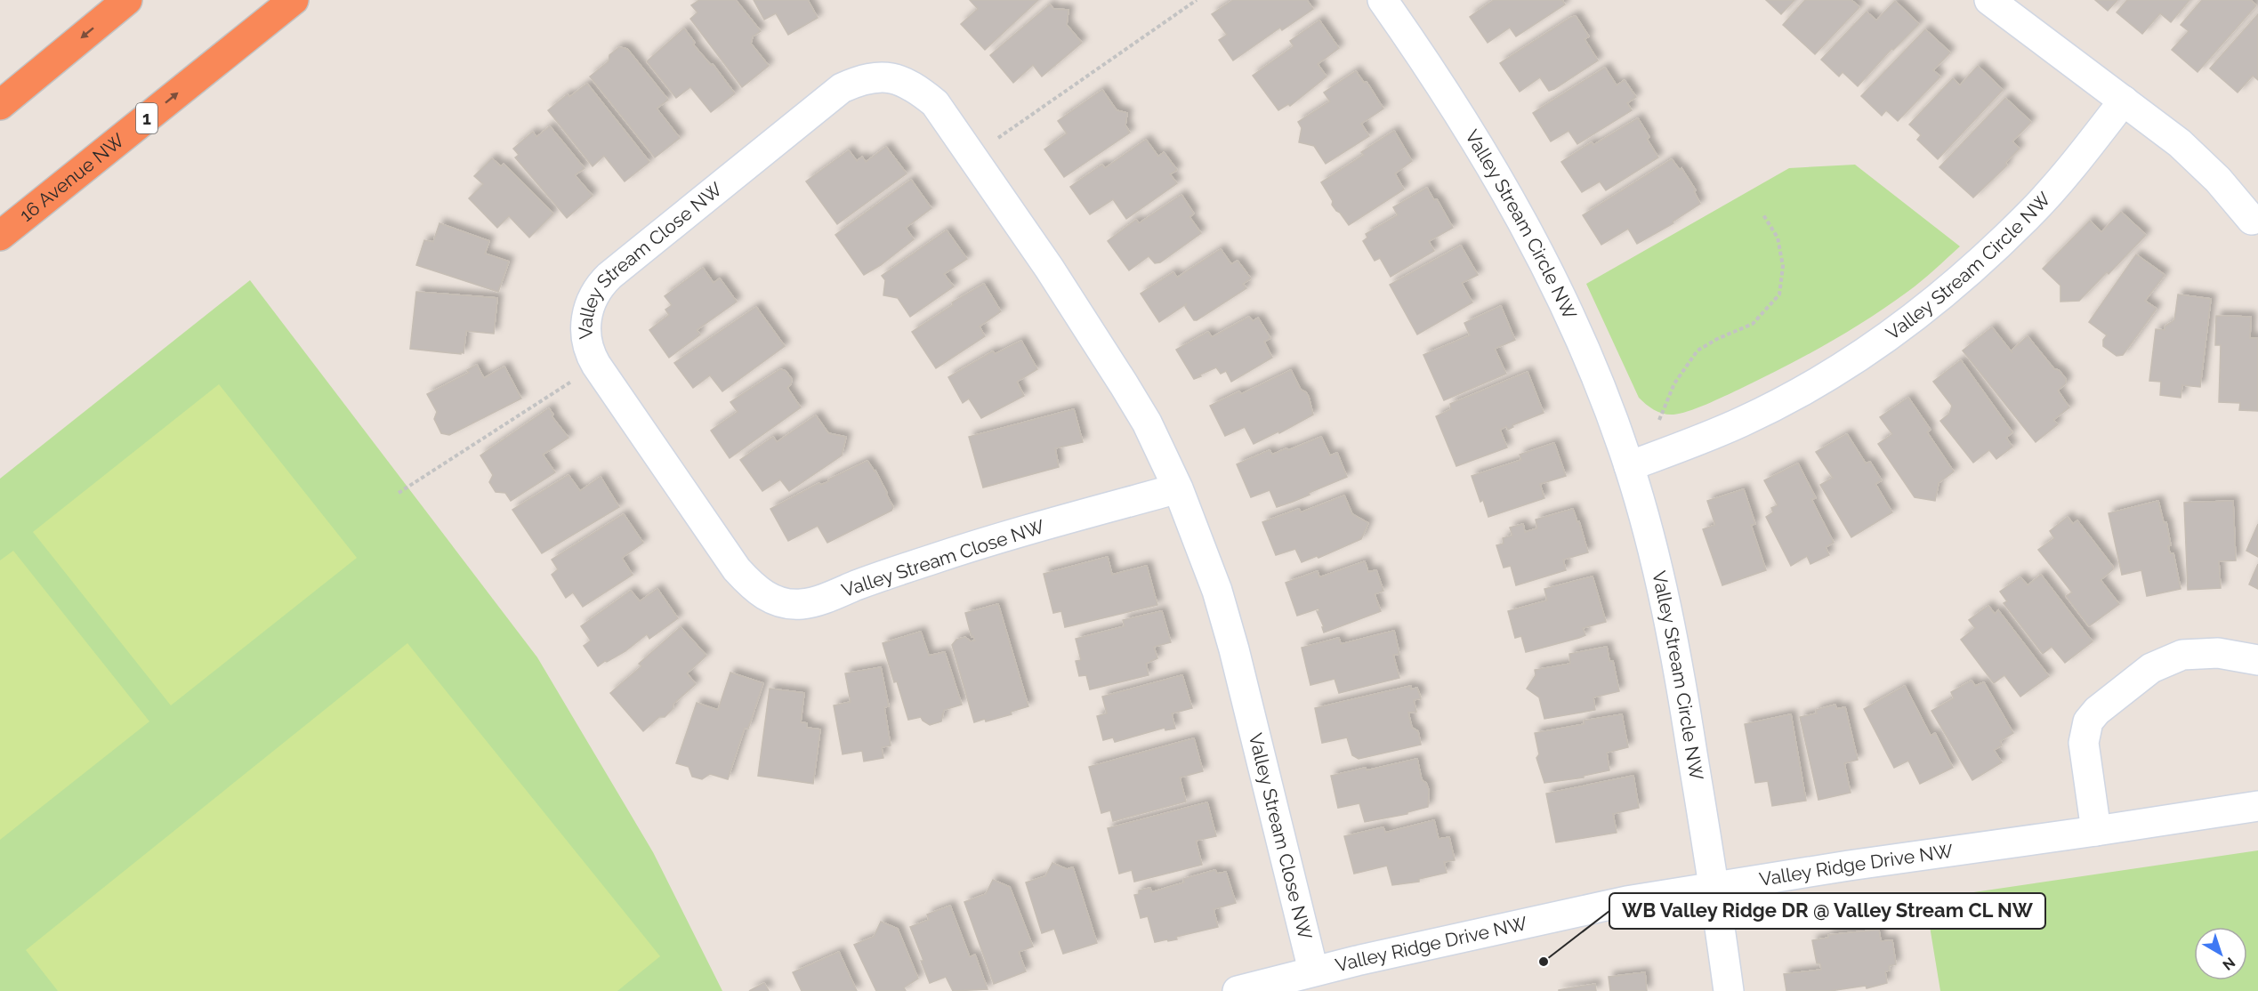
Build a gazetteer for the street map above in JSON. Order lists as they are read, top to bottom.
{
  "streets": {
    "highway": ["1", "16 Avenue NW"],
    "street": ["Valley Stream Circle NW", "Valley Stream Close NW", "Valley Ridge Drive NW"]
  },
  "crossings": [
    ["Valley Stream Circle NW", "Valley Ridge Drive NW"],
    ["Valley Stream Close NW", "Valley Ridge Drive NW"]
  ],
  "places": ["WB Valley Ridge DR @ Valley Stream CL NW"],
  "north": "bottom right"
}
